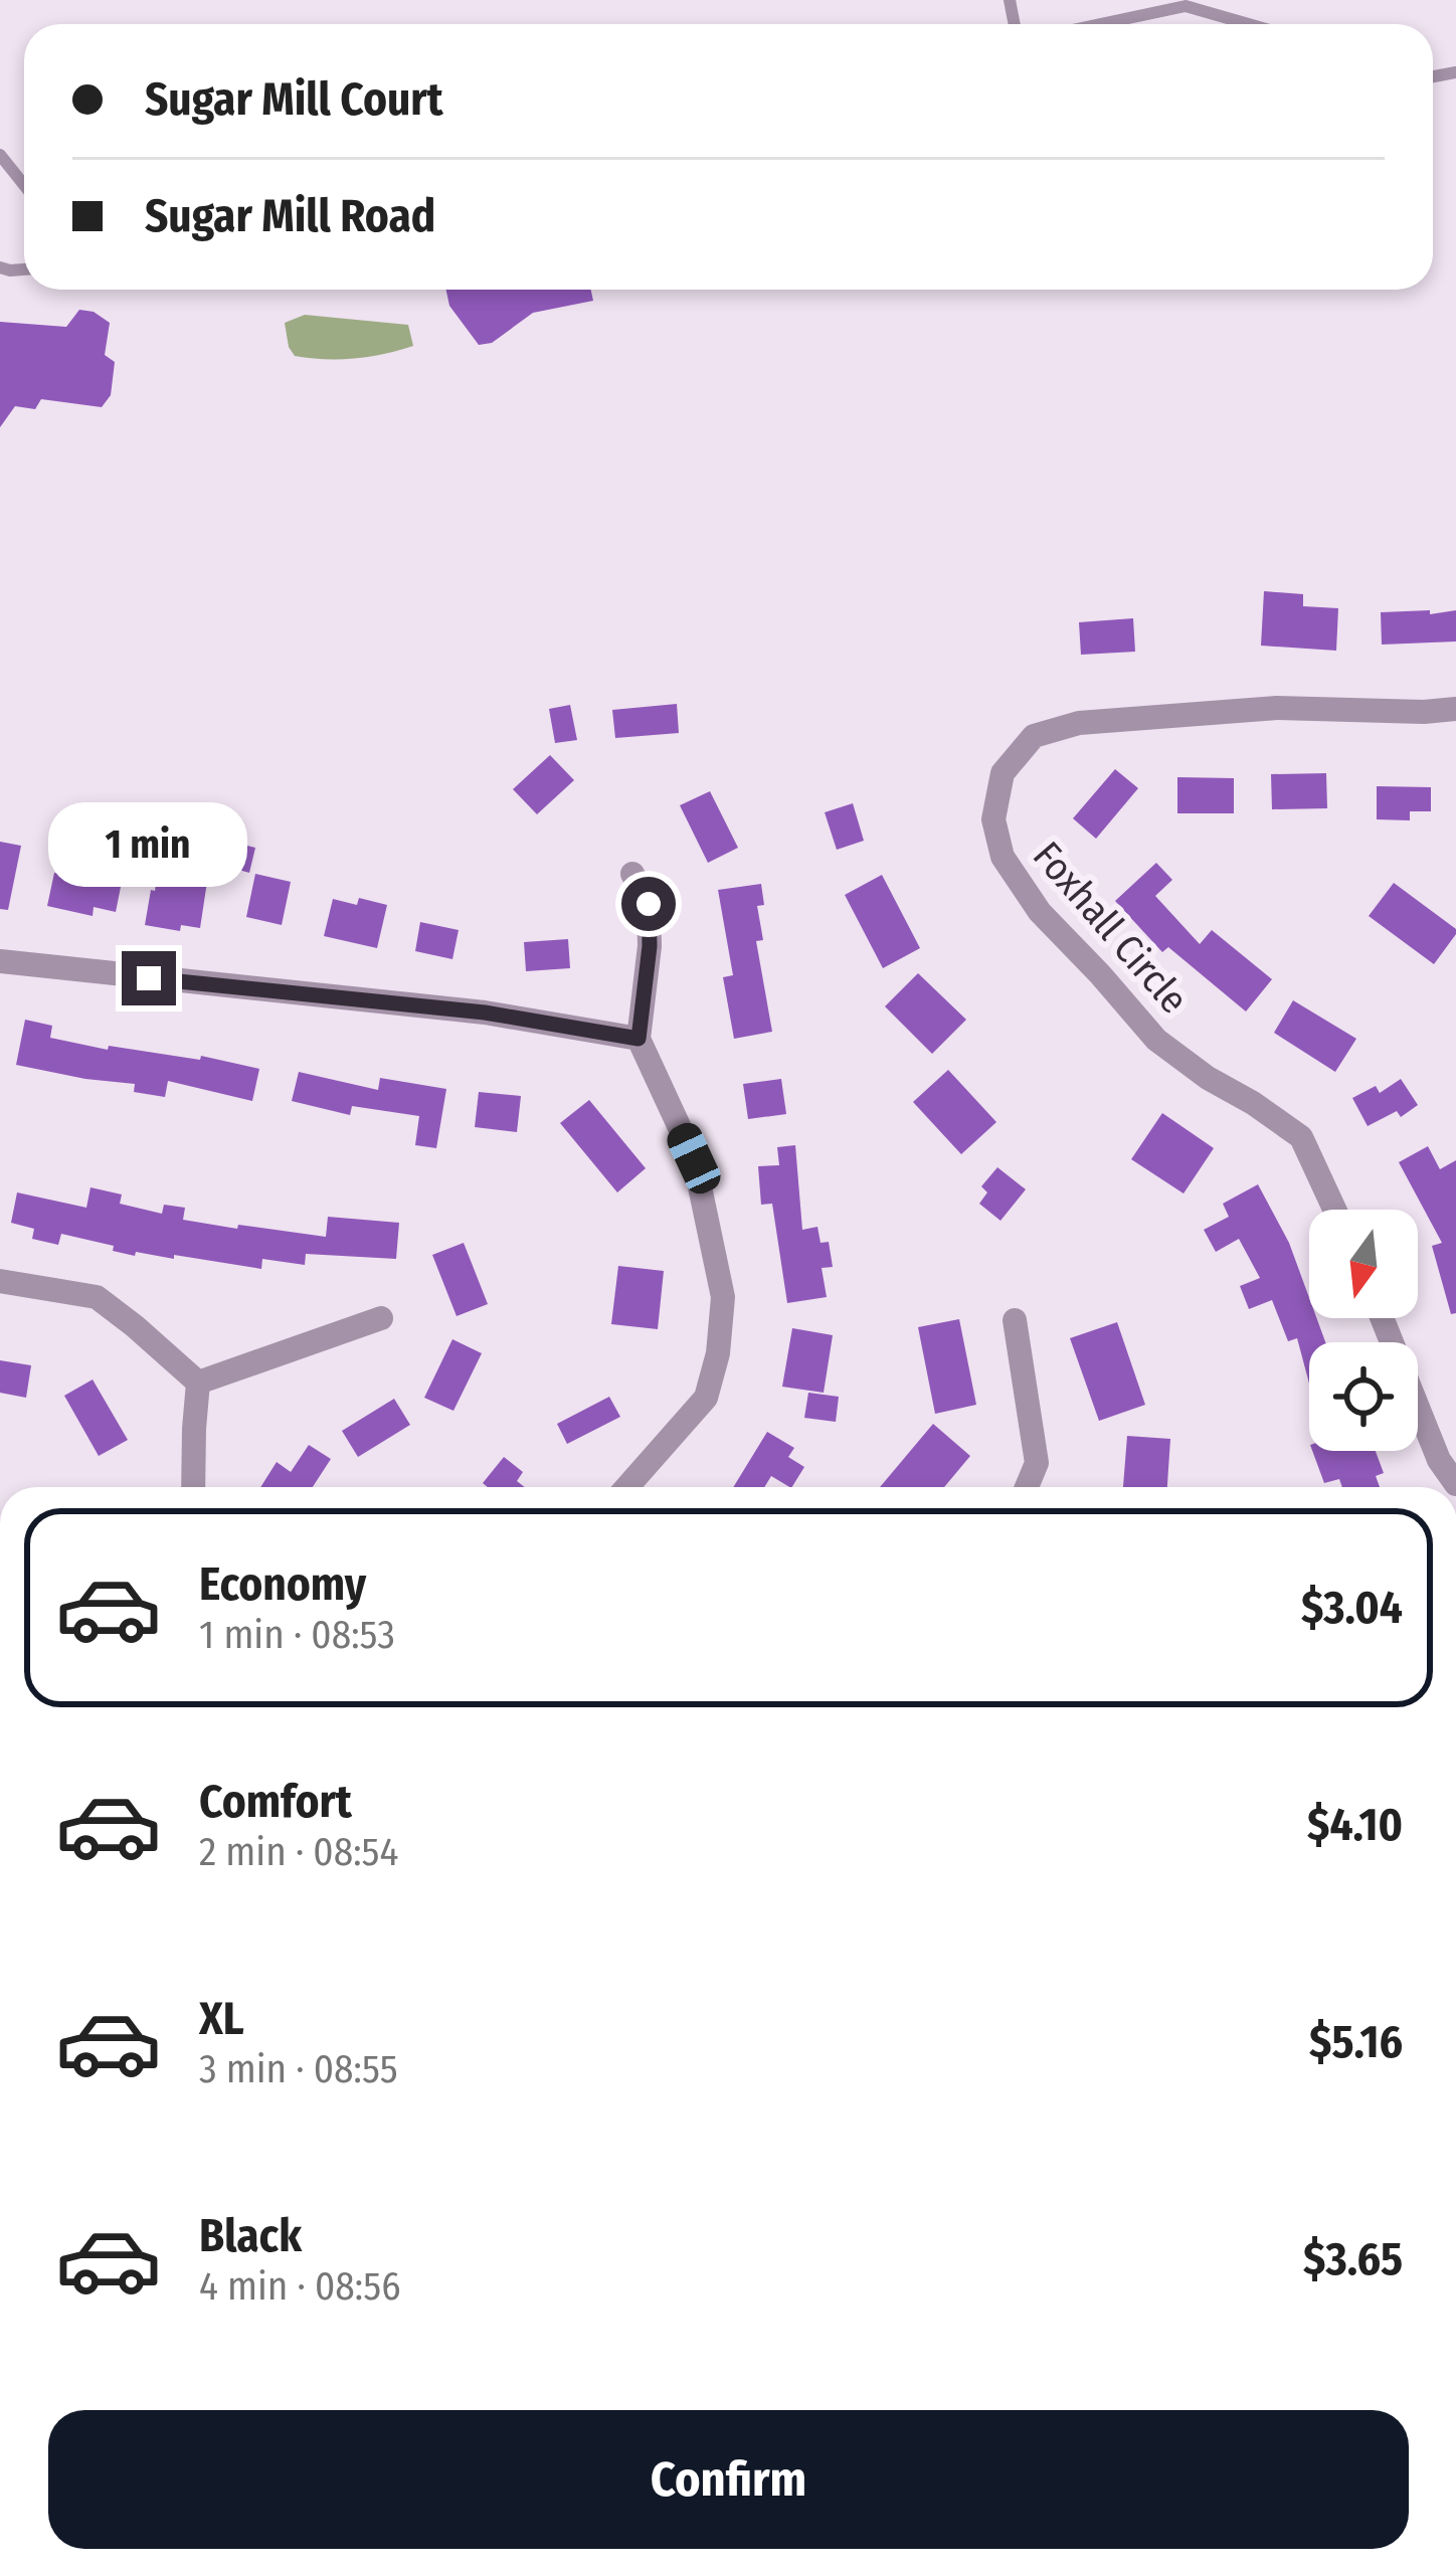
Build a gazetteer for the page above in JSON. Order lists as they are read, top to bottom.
{
  "streets": {
    "street": ["Foxhall Circle"]
  },
  "north": "bottom",
  "page": {
    "banner": ["Sugar Mill Court", "Sugar Mill Road"],
    "bubble": "1 min",
    "list": [
      {
        "name": "Economy",
        "note": "1 min · 08:53",
        "value": "$3.04"
      },
      {
        "name": "Comfort",
        "note": "2 min · 08:54",
        "value": "$4.10"
      },
      {
        "name": "XL",
        "note": "3 min · 08:55",
        "value": "$5.16"
      },
      {
        "name": "Black",
        "note": "4 min · 08:56",
        "value": "$3.65"
      }
    ],
    "buttons": "Confirm"
  }
}
